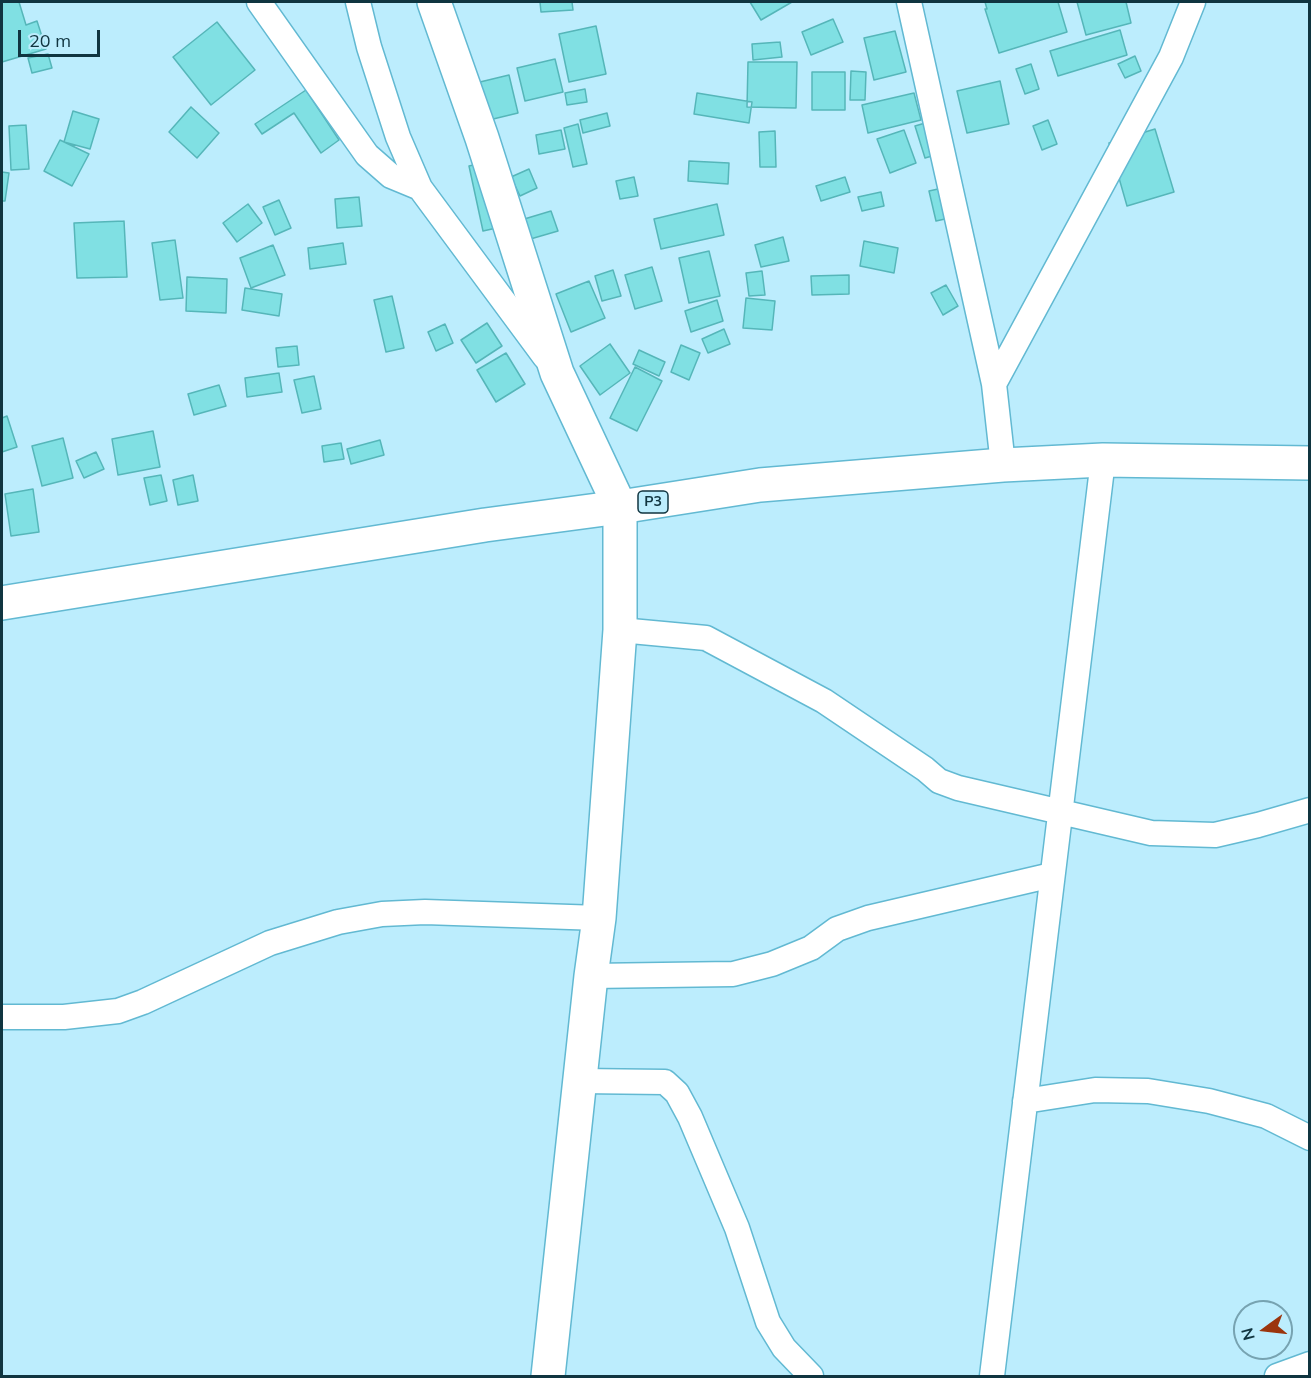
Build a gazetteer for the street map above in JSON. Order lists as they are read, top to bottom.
{
  "streets": {
    "main road": ["P3"]
  },
  "scale_bar": "20 m",
  "north": "left"
}
